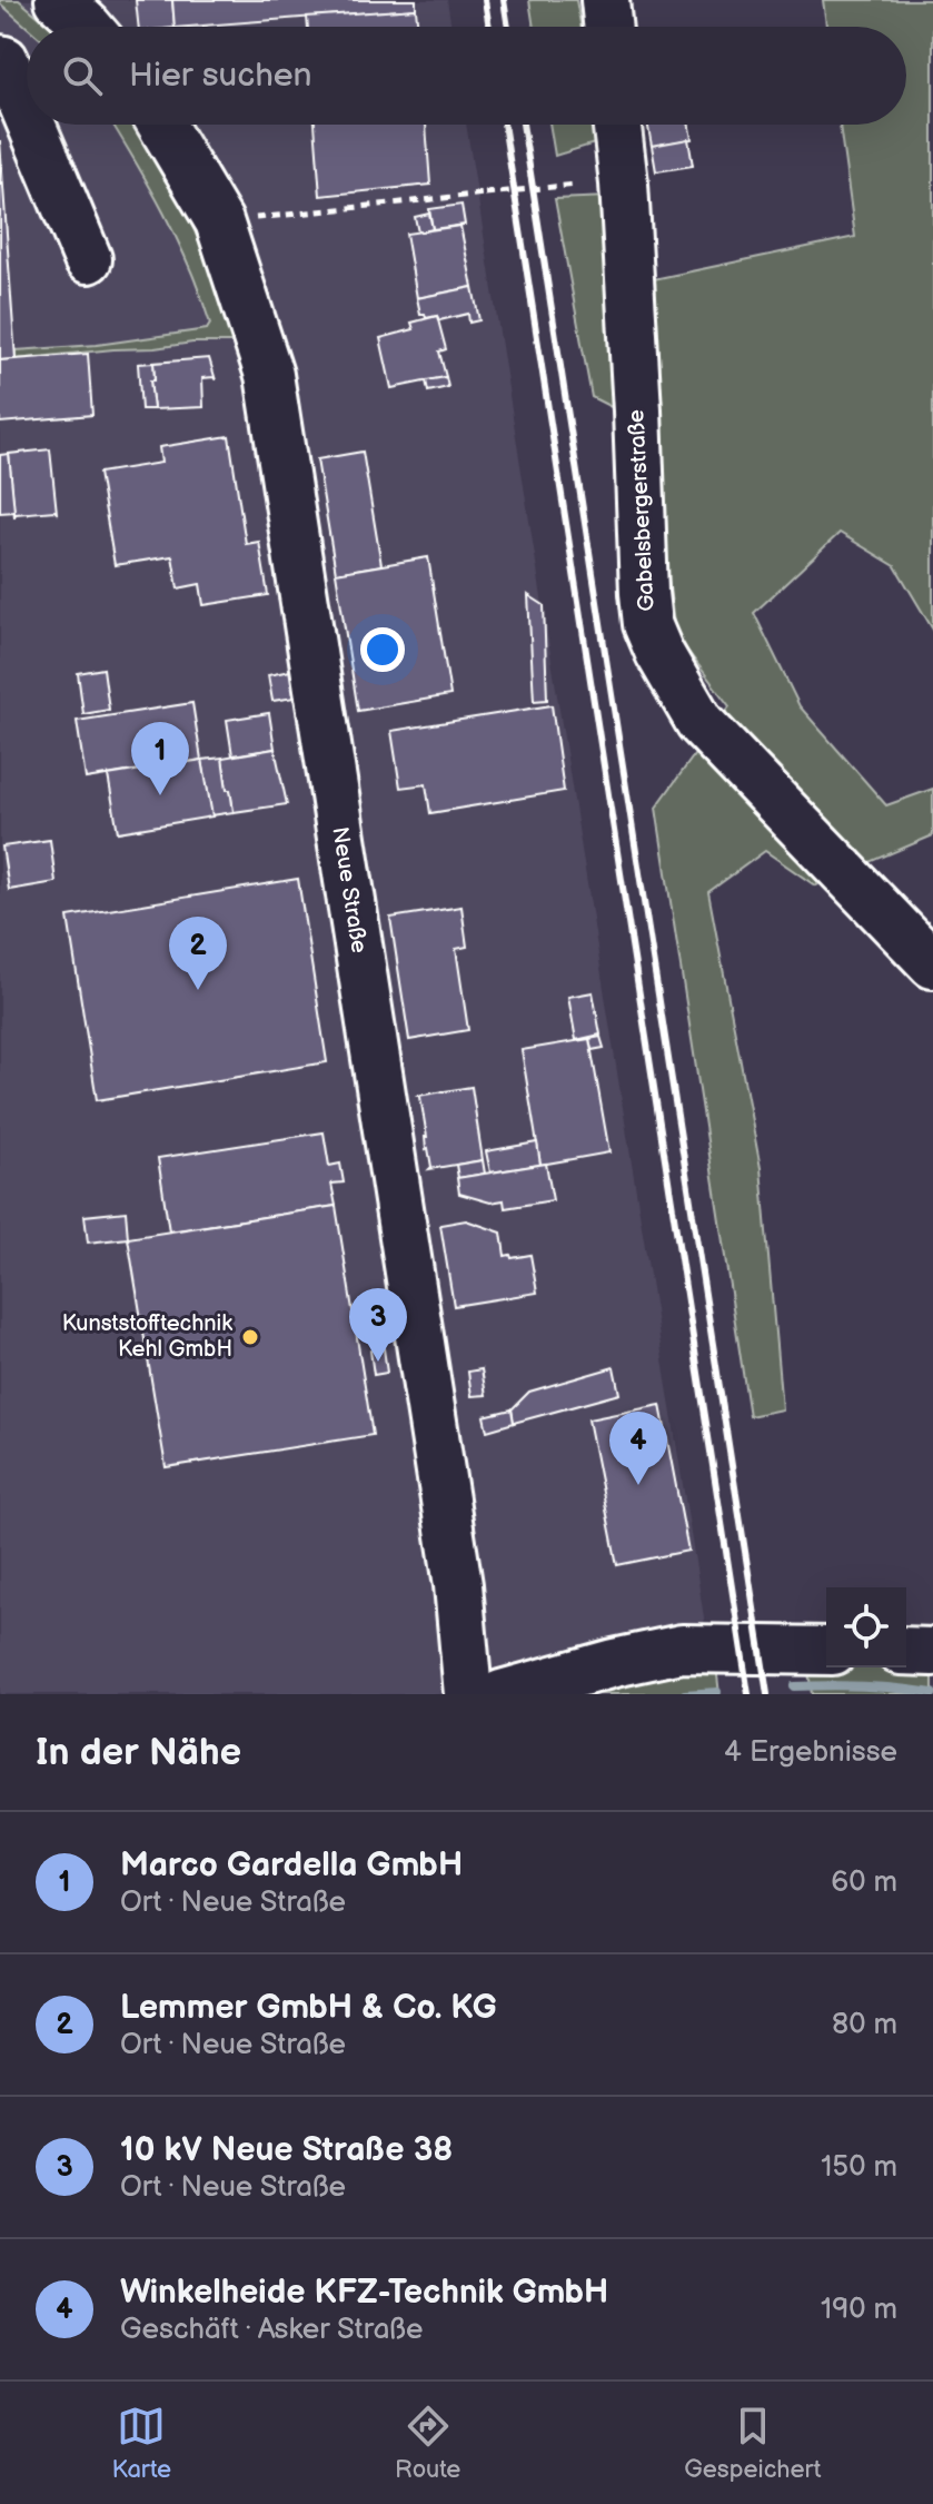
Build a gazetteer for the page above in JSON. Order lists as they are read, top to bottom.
{
  "streets": {
    "street": ["Gabelsbergerstraße", "Neue Straße"]
  },
  "places": ["Kunststofftechnik Kehl GmbH"],
  "page": {
    "search": "Hier suchen",
    "pins": [
      "1",
      "2",
      "3",
      "4"
    ],
    "heading": ["In der Nähe", "4 Ergebnisse"],
    "list": [
      {
        "mark": "1",
        "name": "Marco Gardella GmbH",
        "note": "Ort · Neue Straße",
        "value": "60 m"
      },
      {
        "mark": "2",
        "name": "Lemmer GmbH & Co. KG",
        "note": "Ort · Neue Straße",
        "value": "80 m"
      },
      {
        "mark": "3",
        "name": "10 kV Neue Straße 38",
        "note": "Ort · Neue Straße",
        "value": "150 m"
      },
      {
        "mark": "4",
        "name": "Winkelheide KFZ-Technik GmbH",
        "note": "Geschäft · Asker Straße",
        "value": "190 m"
      }
    ],
    "nav": ["Karte", "Route", "Gespeichert"]
  }
}
